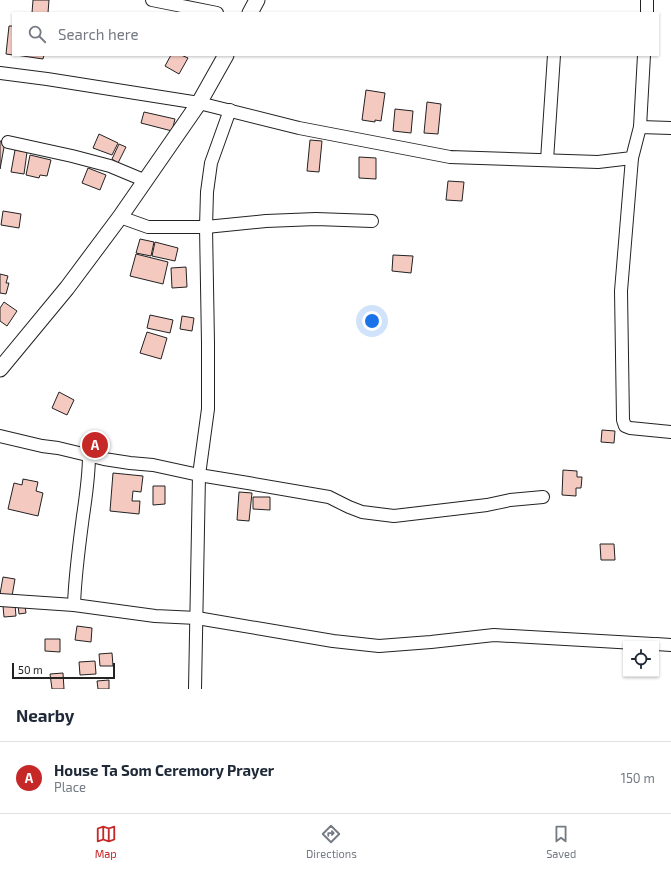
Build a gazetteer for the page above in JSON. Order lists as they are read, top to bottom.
{
  "scale_bar": "50 m",
  "page": {
    "search": "Search here",
    "pins": "A",
    "scale": "50 m",
    "heading": "Nearby",
    "list": [
      {
        "mark": "A",
        "name": "House Ta Som Ceremory Prayer",
        "note": "Place",
        "value": "150 m"
      }
    ],
    "nav": ["Map", "Directions", "Saved"]
  }
}
